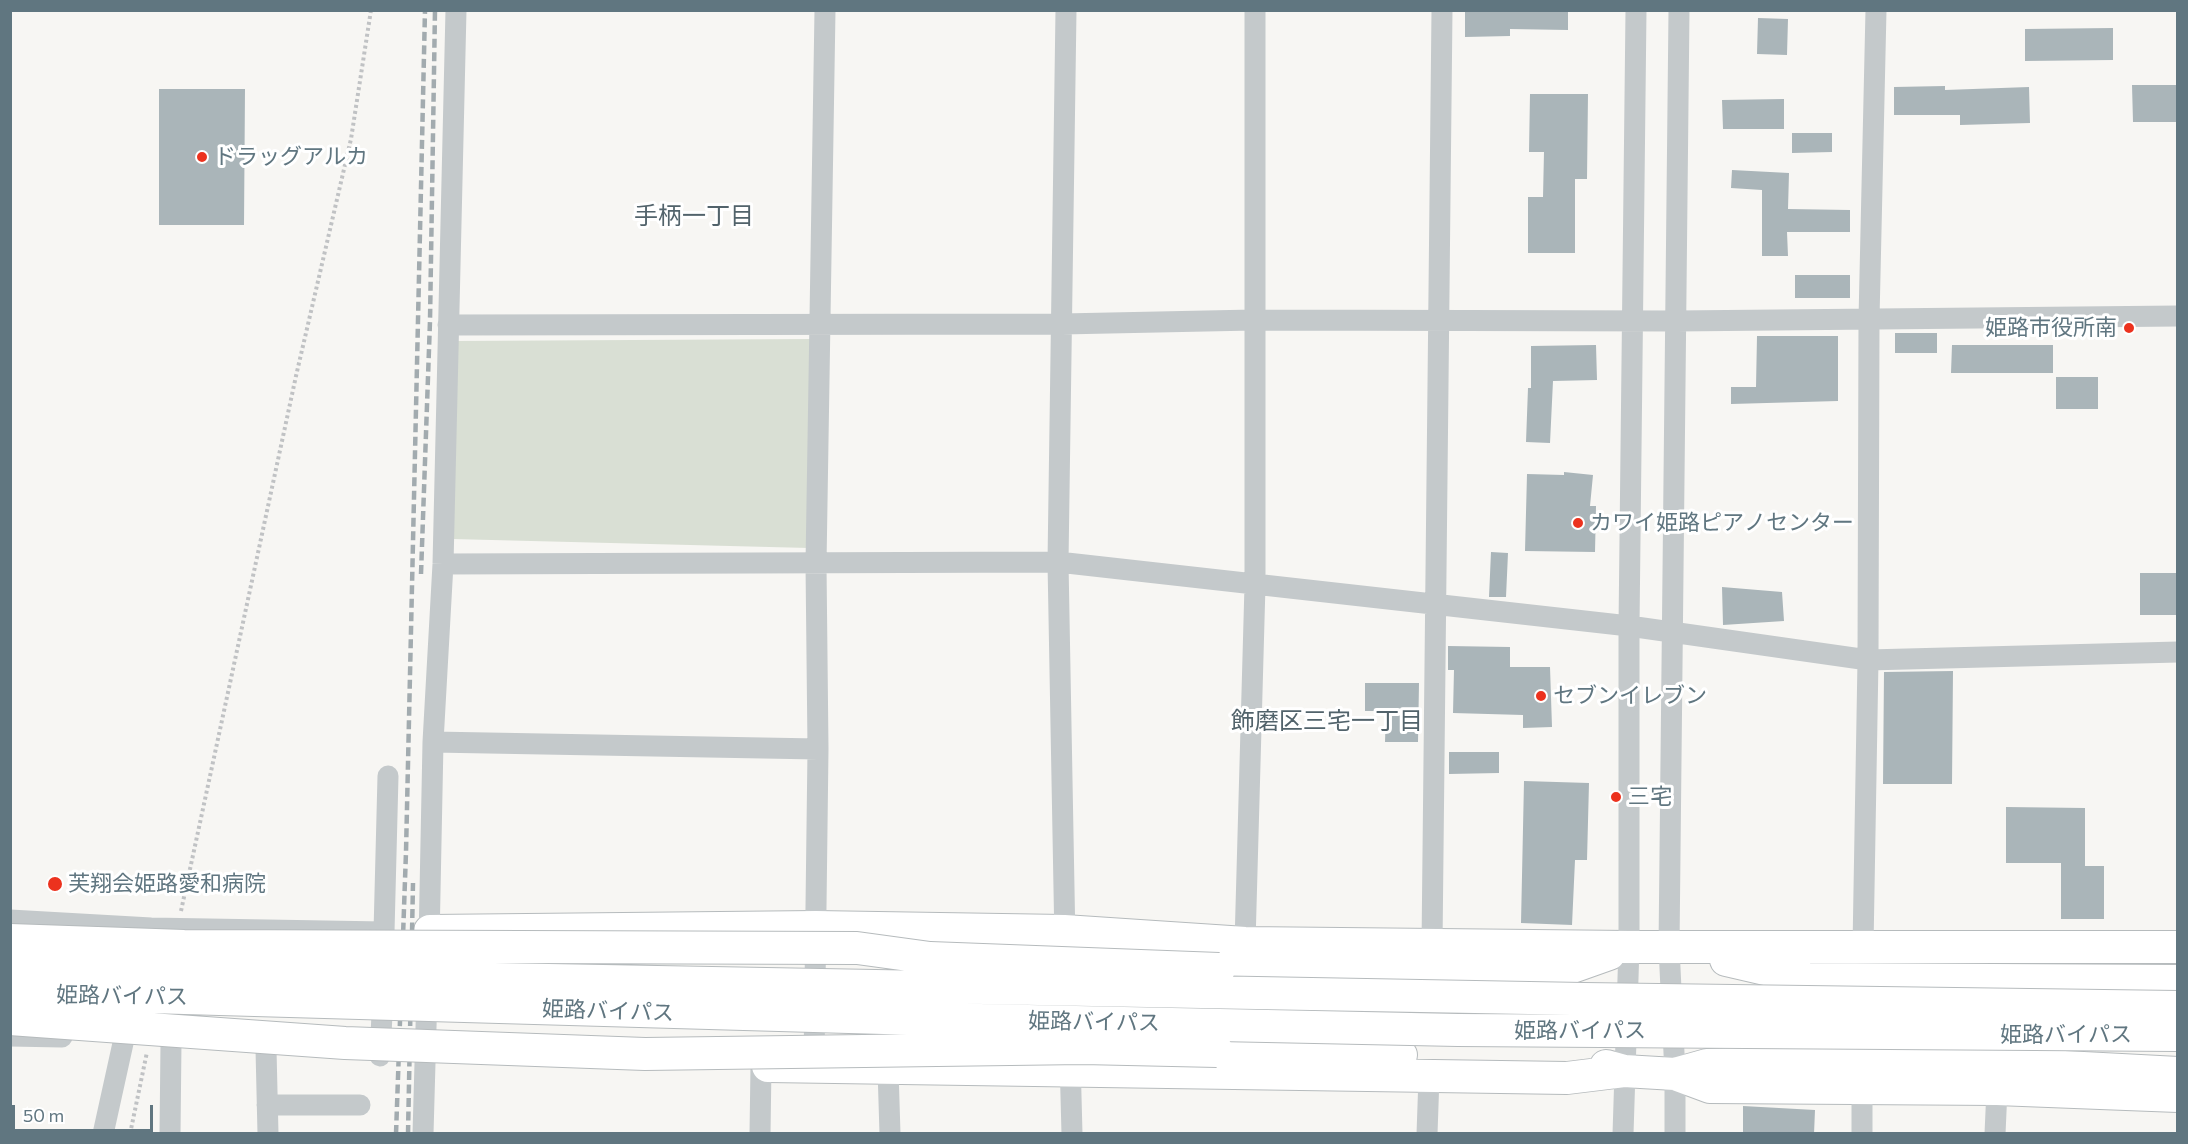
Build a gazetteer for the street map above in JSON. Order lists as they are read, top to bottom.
{
  "streets": {
    "highway": ["姫路バイパス"]
  },
  "districts": ["手柄一丁目", "飾磨区三宅一丁目"],
  "places": [
    "ドラッグアルカ",
    "姫路市役所南",
    "カワイ姫路ピアノセンター",
    "セブンイレブン",
    "三宅",
    "芙翔会姫路愛和病院"
  ],
  "scale_bar": "50 m"
}
